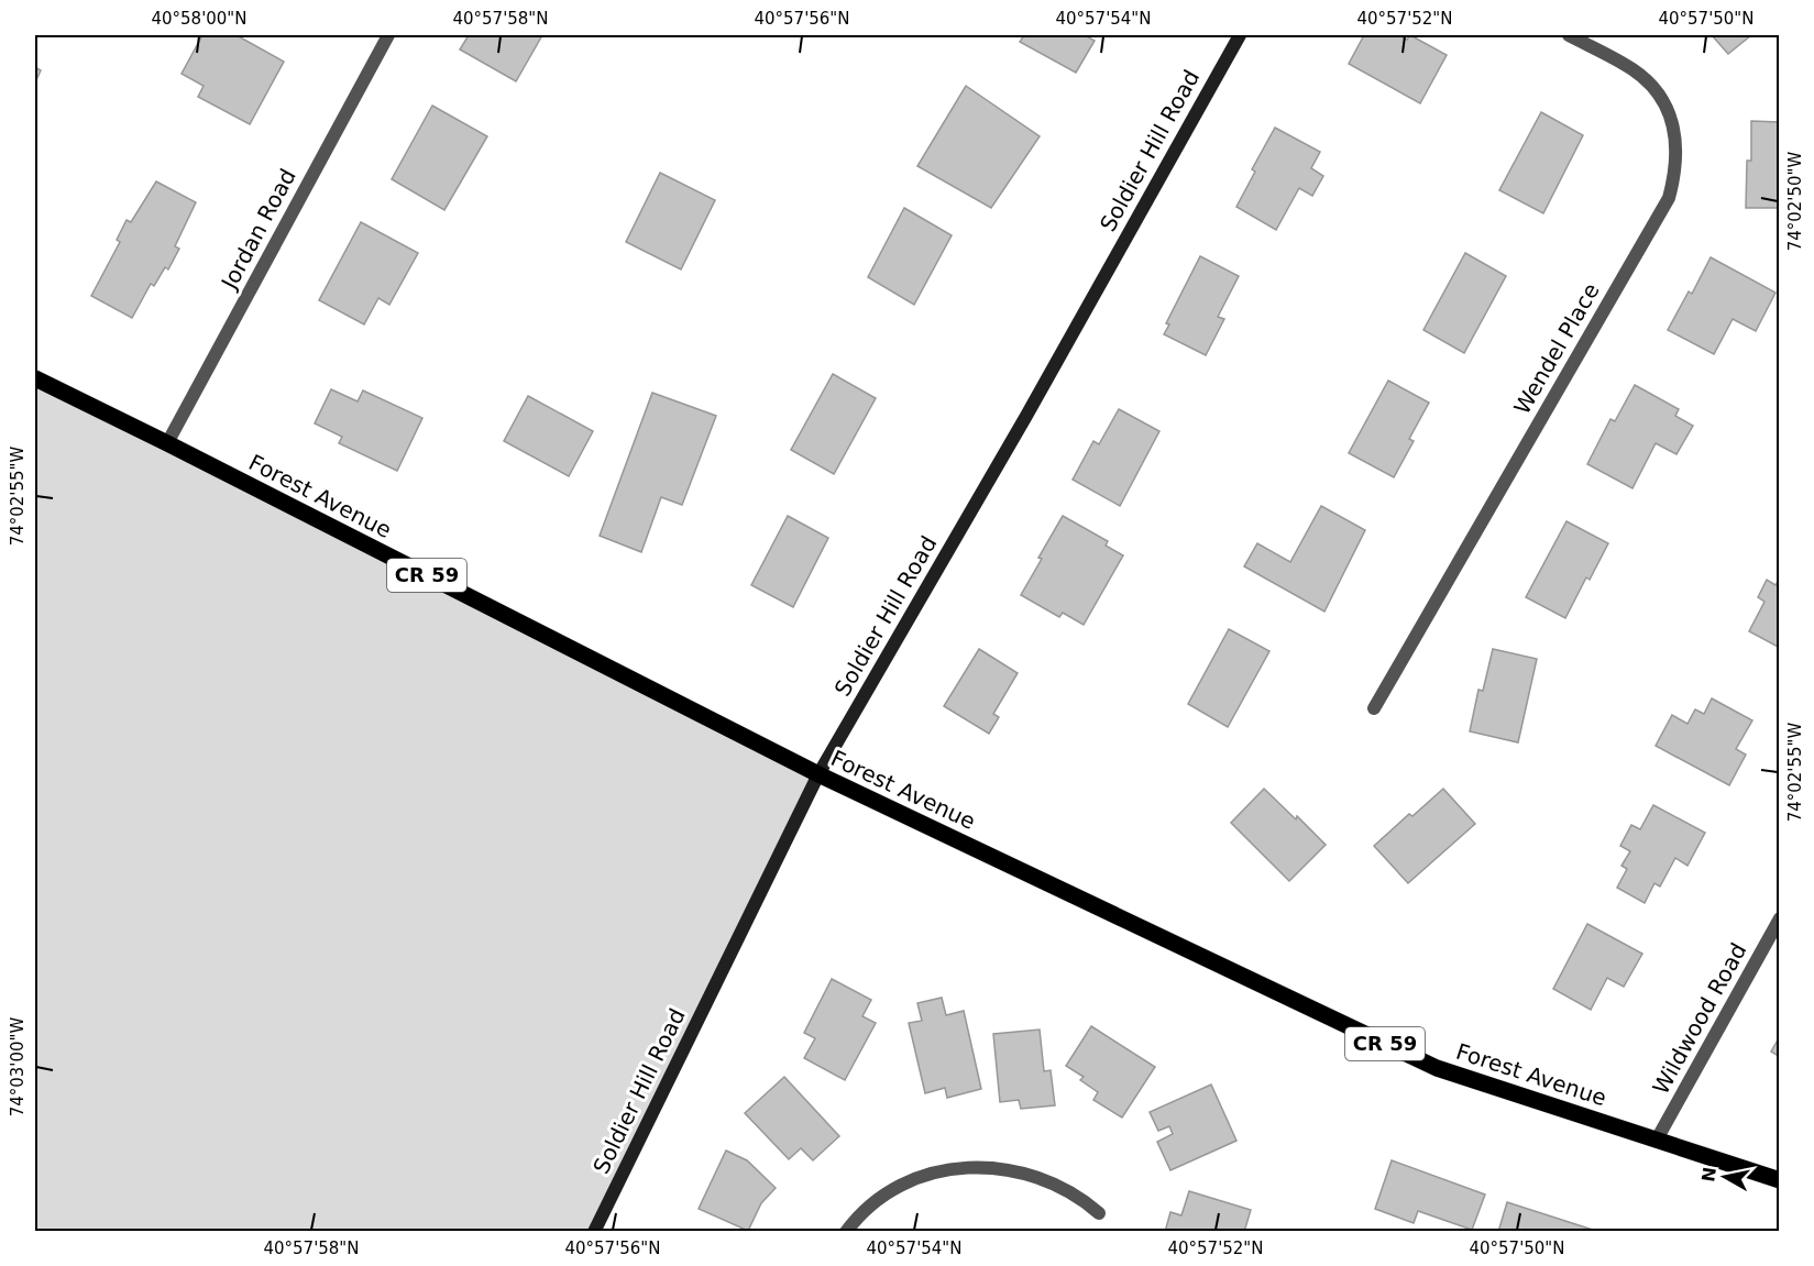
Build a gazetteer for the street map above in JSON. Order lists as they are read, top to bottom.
{
  "streets": {
    "main road": ["Forest Avenue", "CR 59"],
    "street": [
      "Soldier Hill Road",
      "Jordan Road",
      "Wendel Place",
      "Wildwood Road"
    ]
  },
  "crossings": [
    ["Soldier Hill Road", "Forest Avenue"],
    ["Jordan Road", "Forest Avenue"],
    ["Forest Avenue", "Wildwood Road"]
  ],
  "north": "left",
  "coordinates": [
    "40°58'00\"N",
    "40°57'58\"N",
    "40°57'56\"N",
    "40°57'54\"N",
    "40°57'52\"N",
    "40°57'50\"N",
    "74°02'50\"W",
    "74°02'55\"W",
    "74°03'00\"W"
  ]
}
